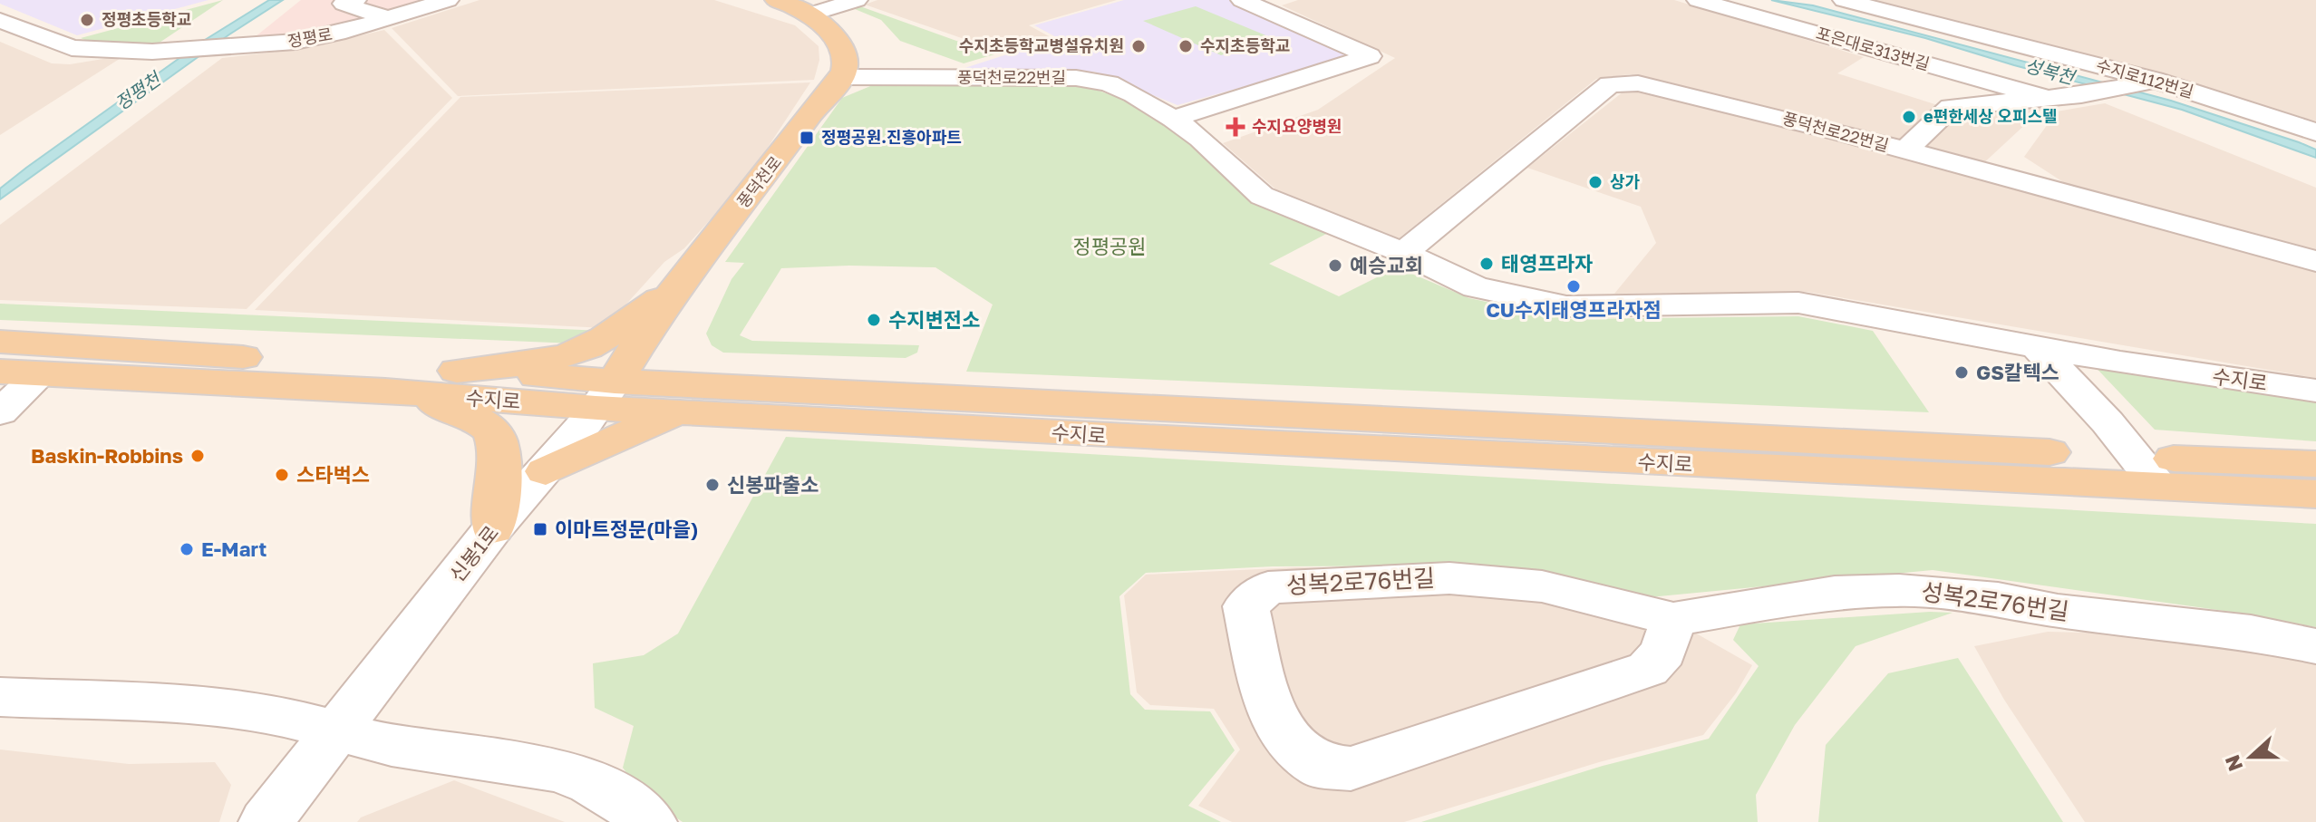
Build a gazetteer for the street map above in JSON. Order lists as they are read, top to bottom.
{
  "streets": {
    "main road": ["풍덕천로", "수지로"],
    "street": [
      "정평로",
      "포은대로313번길",
      "풍덕천로22번길",
      "수지로112번길",
      "신봉1로",
      "성복2로76번길"
    ]
  },
  "crossings": [
    ["풍덕천로22번길", "풍덕천로"],
    ["풍덕천로22번길", "수지로"],
    ["풍덕천로", "수지로"],
    ["풍덕천로", "신봉1로"],
    ["수지로", "신봉1로"]
  ],
  "water": ["성복천", "정평천"],
  "parks": ["정평공원"],
  "places": {
    "other": [
      "정평초등학교",
      "수지초등학교병설유치원",
      "수지초등학교",
      "e편한세상 오피스텔",
      "상가",
      "태영프라자",
      "예승교회",
      "CU수지태영프라자점",
      "수지변전소",
      "GS칼텍스",
      "Baskin-Robbins",
      "스타벅스",
      "신봉파출소",
      "E-Mart"
    ],
    "health": ["수지요양병원"],
    "transit": ["정평공원.진흥아파트", "이마트정문(마을)"]
  },
  "north": "left"
}
